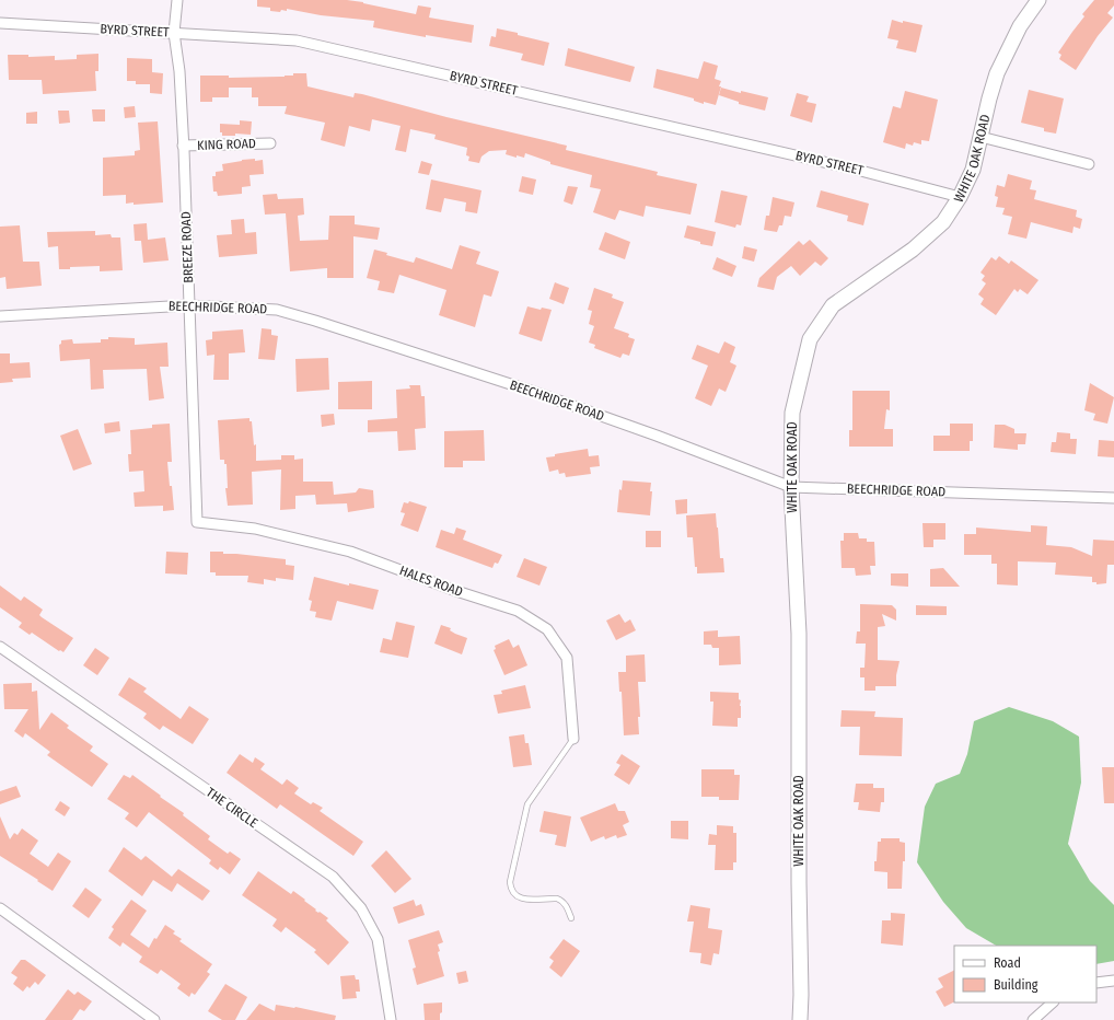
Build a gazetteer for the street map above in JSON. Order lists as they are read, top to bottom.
{
  "streets": {
    "street": [
      "BYRD STREET",
      "KING ROAD",
      "WHITE OAK ROAD",
      "BREEZE ROAD",
      "BEECHRIDGE ROAD",
      "HALES ROAD",
      "THE CIRCLE"
    ]
  },
  "crossings": [
    ["BYRD STREET", "WHITE OAK ROAD"],
    ["BYRD STREET", "BREEZE ROAD"],
    ["KING ROAD", "BREEZE ROAD"],
    ["WHITE OAK ROAD", "BEECHRIDGE ROAD"],
    ["BREEZE ROAD", "BEECHRIDGE ROAD"],
    ["BREEZE ROAD", "HALES ROAD"]
  ],
  "legend": ["Road", "Building"]
}
